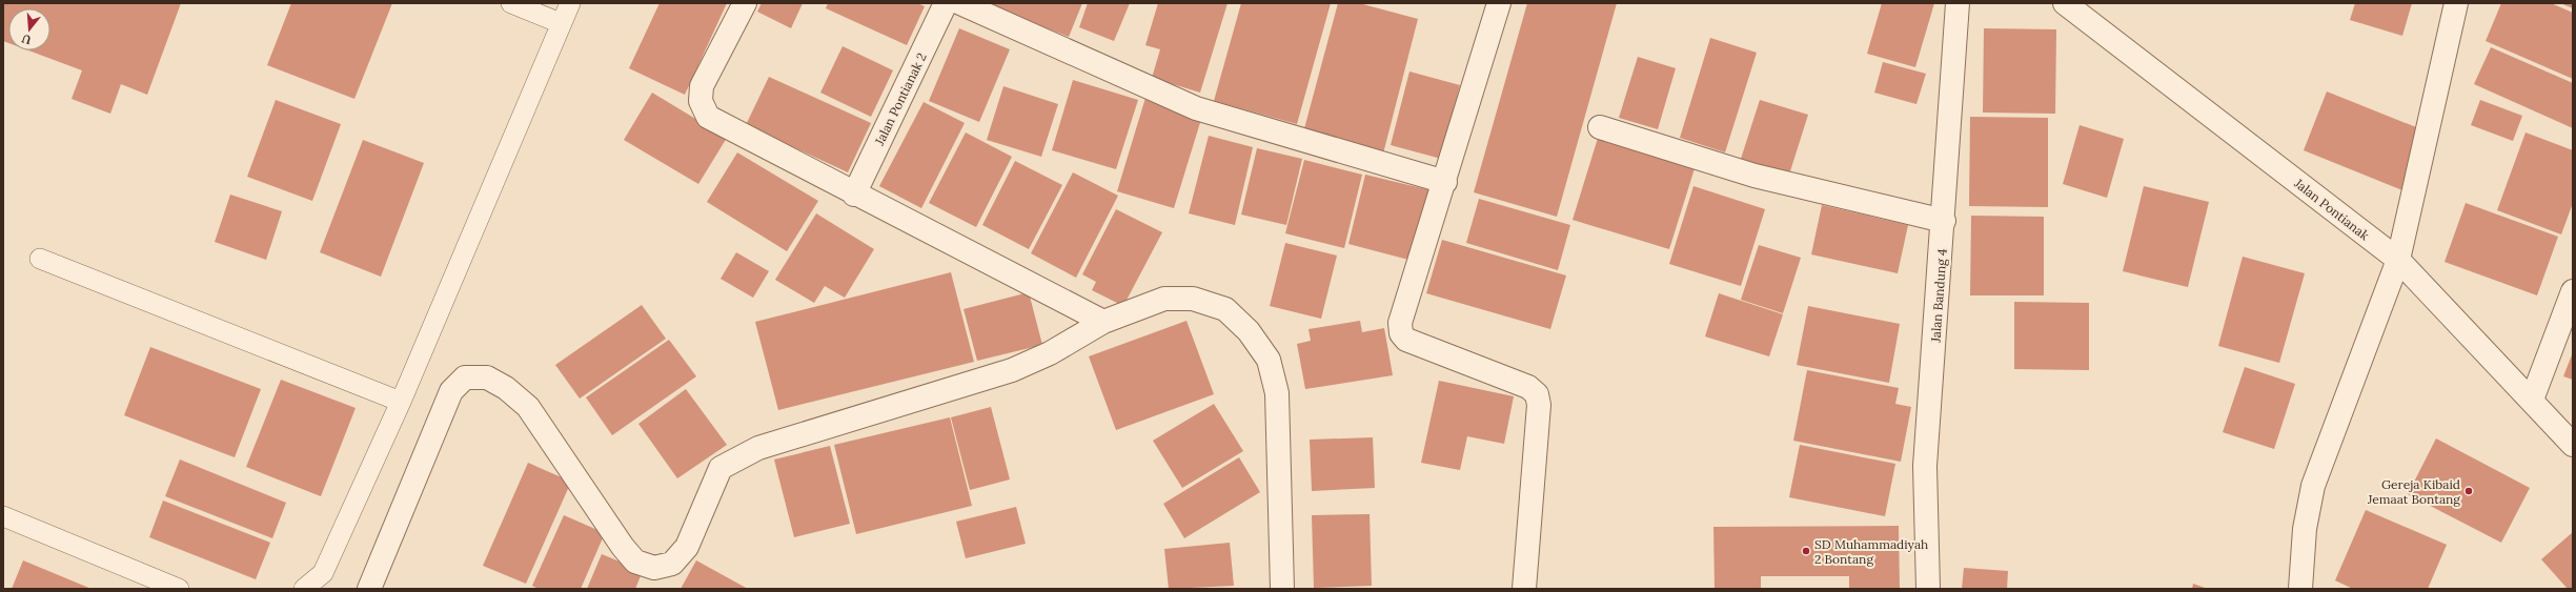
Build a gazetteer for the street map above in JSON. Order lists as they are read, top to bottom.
{
  "streets": {
    "street": ["Jalan Pontianak 2", "Jalan Pontianak", "Jalan Bandung 4"]
  },
  "places": ["Gereja Kibaid Jemaat Bontang", "SD Muhammadiyah 2 Bontang"],
  "north": "bottom"
}
